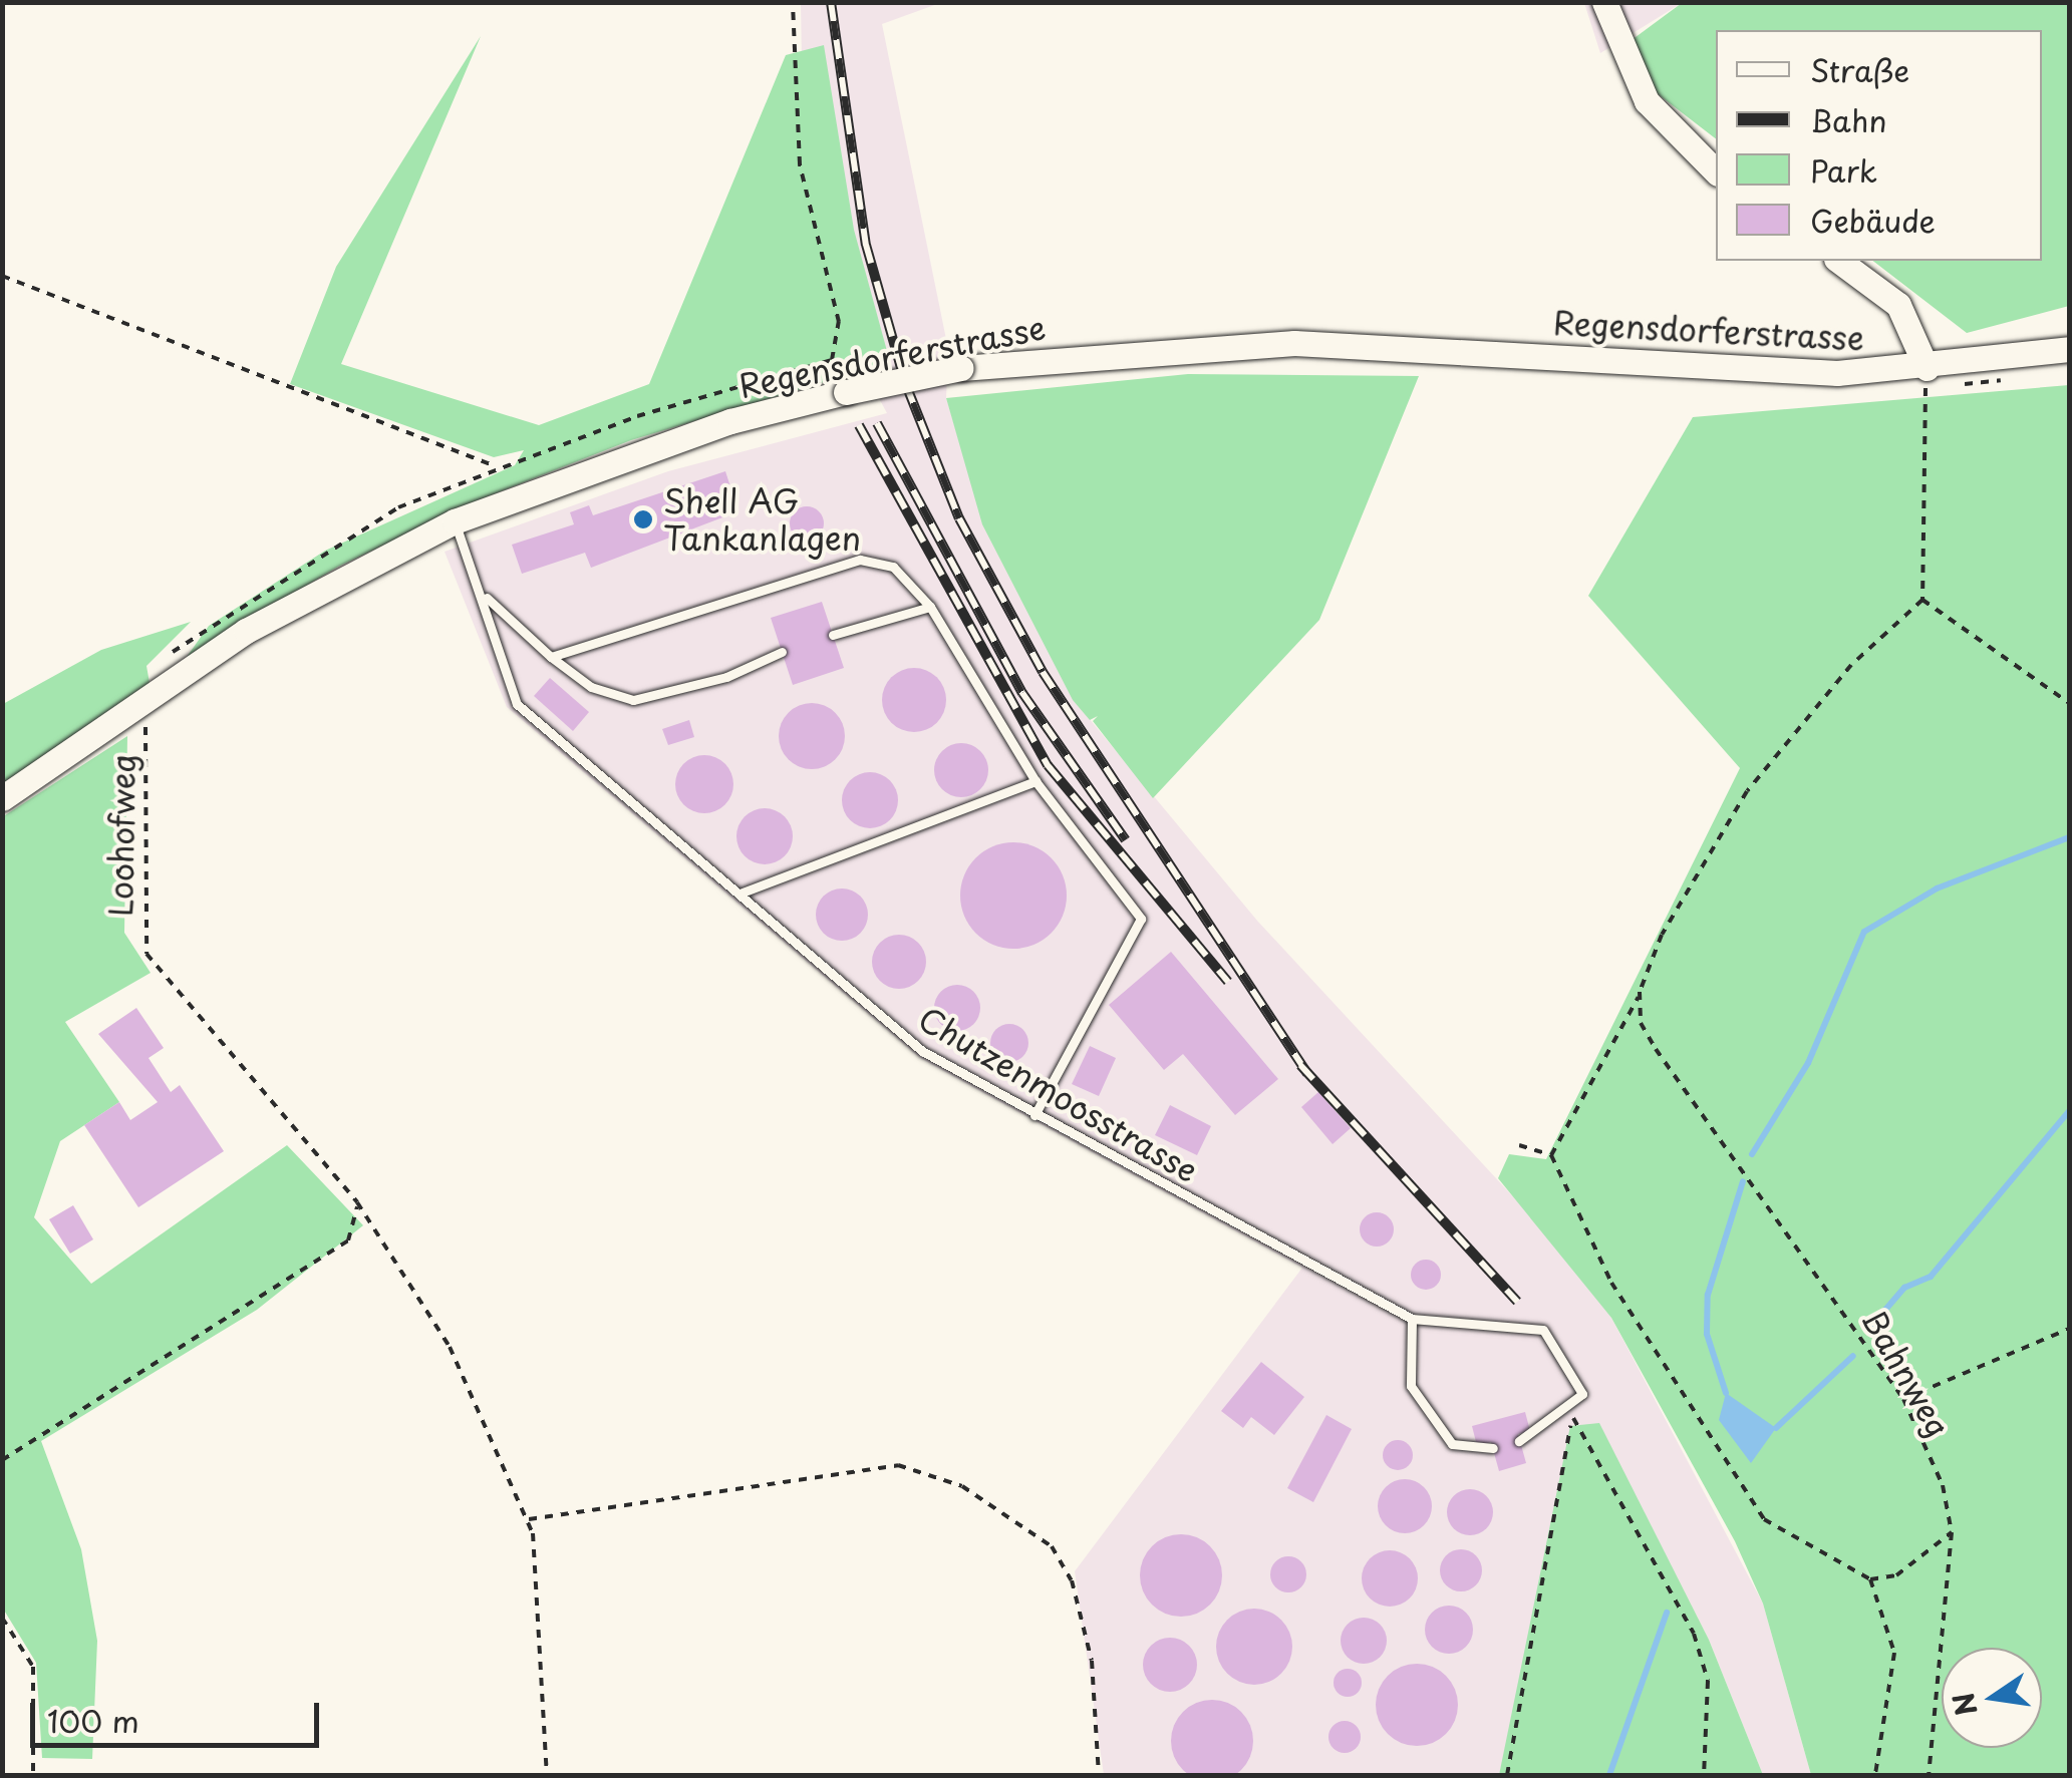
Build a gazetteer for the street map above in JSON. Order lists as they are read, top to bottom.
{
  "streets": {
    "street": ["Regensdorferstrasse"],
    "lane": ["Chutzenmoosstrasse"],
    "path": ["Loohofweg", "Bahnweg"]
  },
  "crossings": [
    ["Regensdorferstrasse", "Chutzenmoosstrasse"]
  ],
  "places": ["Shell AG Tankanlagen"],
  "legend": [
    "Straße",
    "Bahn",
    "Park",
    "Gebäude"
  ],
  "scale_bar": "100 m",
  "north": "left"
}
